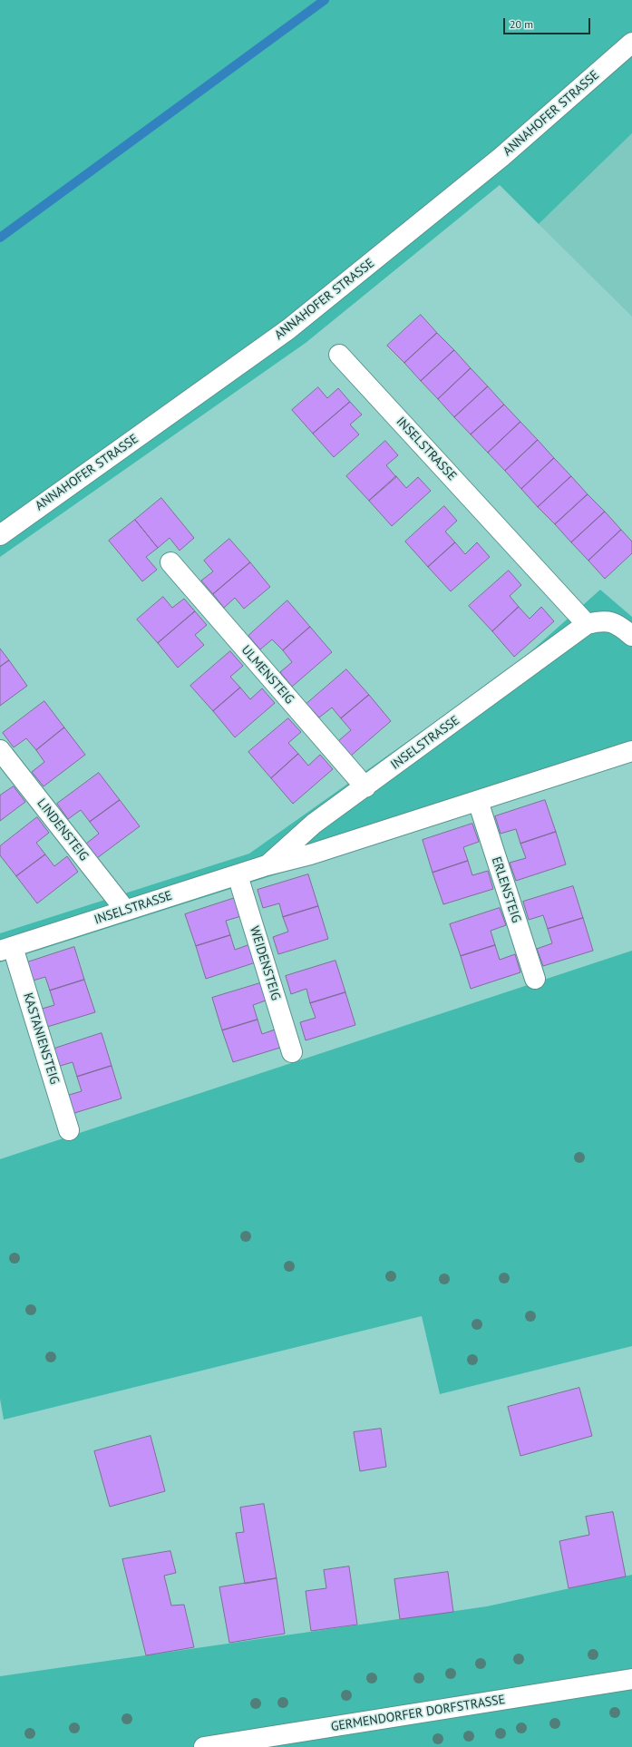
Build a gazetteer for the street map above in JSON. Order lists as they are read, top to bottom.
{
  "streets": {
    "street": [
      "ANNAHOFER STRASSE",
      "INSELSTRASSE",
      "ULMENSTEIG",
      "LINDENSTEIG",
      "ERLENSTEIG",
      "WEIDENSTEIG",
      "KASTANIENSTEIG",
      "GERMENDORFER DORFSTRASSE"
    ]
  },
  "crossings": [
    ["INSELSTRASSE", "ULMENSTEIG"],
    ["INSELSTRASSE", "LINDENSTEIG"],
    ["INSELSTRASSE", "ERLENSTEIG"],
    ["INSELSTRASSE", "WEIDENSTEIG"],
    ["INSELSTRASSE", "KASTANIENSTEIG"]
  ],
  "scale_bar": "20 m"
}
